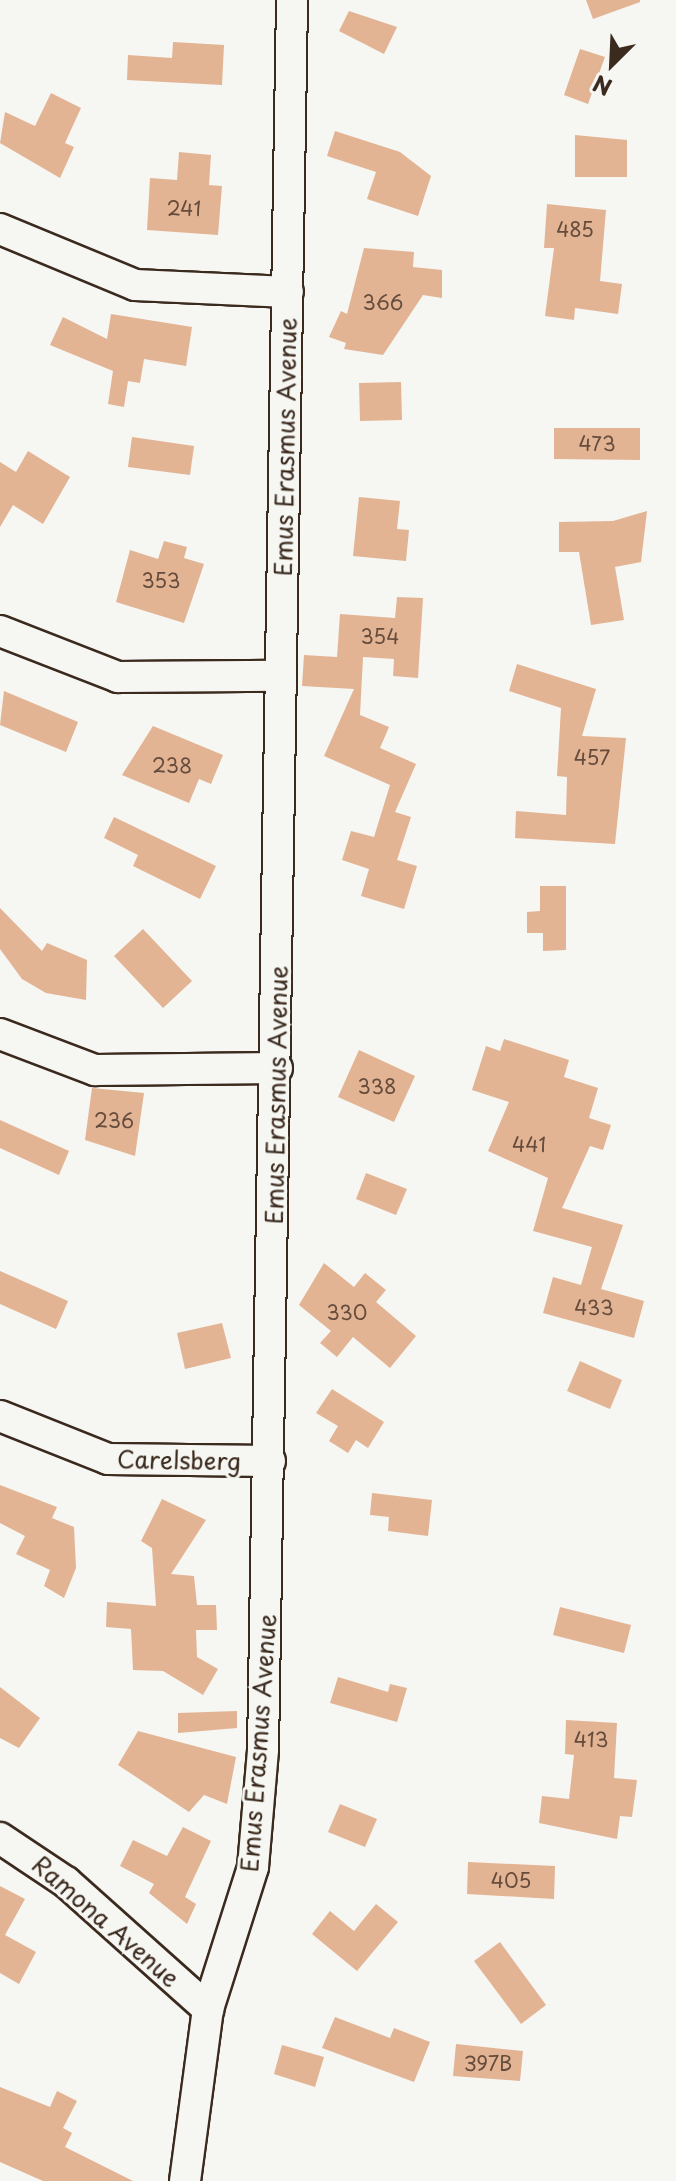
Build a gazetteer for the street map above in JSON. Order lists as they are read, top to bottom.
{
  "streets": {
    "street": ["Emus Erasmus Avenue", "Carelsberg", "Ramona Avenue"]
  },
  "crossings": [
    ["Emus Erasmus Avenue", "Carelsberg"],
    ["Emus Erasmus Avenue", "Ramona Avenue"]
  ],
  "house_numbers": [
    "241",
    "485",
    "366",
    "473",
    "353",
    "354",
    "457",
    "238",
    "338",
    "236",
    "441",
    "433",
    "330",
    "413",
    "405",
    "397B"
  ],
  "north": "bottom left"
}
